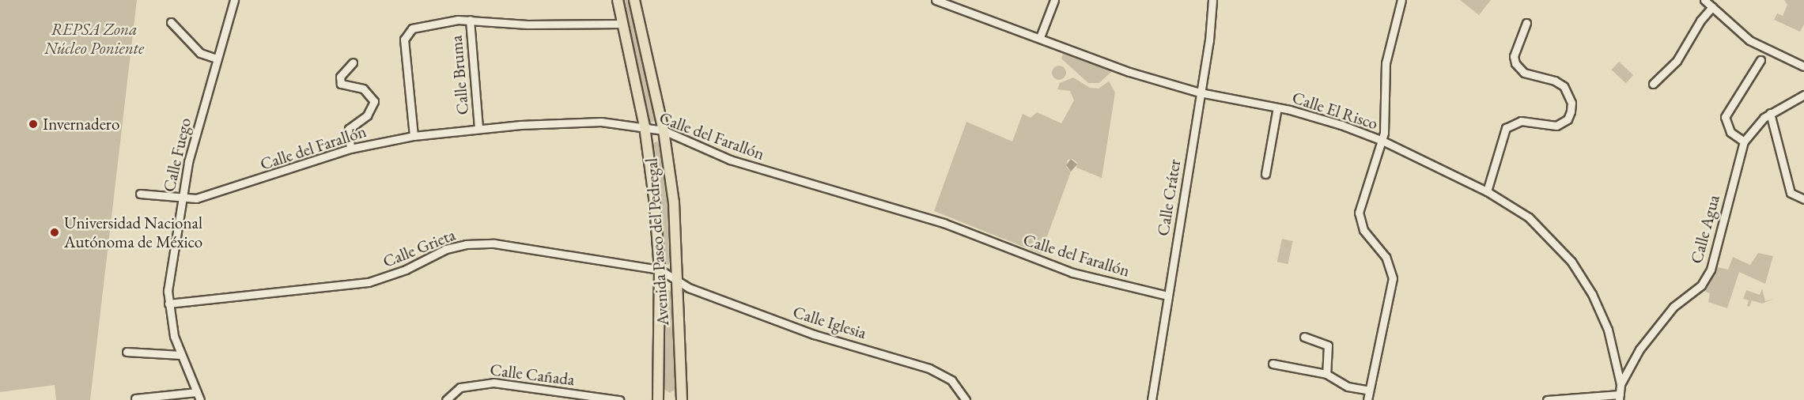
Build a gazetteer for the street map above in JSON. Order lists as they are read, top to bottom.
{
  "streets": {
    "main road": ["Avenida Paseo del Pedregal"],
    "street": [
      "Calle Bruma",
      "Calle El Risco",
      "Calle del Farallón",
      "Calle Fuego",
      "Calle Cráter",
      "Calle Agua",
      "Calle Grieta",
      "Calle Iglesia",
      "Calle Cañada"
    ]
  },
  "crossings": [
    ["Calle Bruma", "Calle del Farallón"],
    ["Calle El Risco", "Calle Cráter"],
    ["Calle El Risco", "Calle Agua"],
    ["Calle del Farallón", "Calle Fuego"],
    ["Calle del Farallón", "Calle Cráter"],
    ["Calle del Farallón", "Avenida Paseo del Pedregal"],
    ["Calle Fuego", "Calle Grieta"],
    ["Avenida Paseo del Pedregal", "Calle Grieta"],
    ["Avenida Paseo del Pedregal", "Calle Iglesia"],
    ["Calle Grieta", "Calle Iglesia"]
  ],
  "parks": ["REPSA Zona Núcleo Poniente"],
  "places": ["Invernadero", "Universidad Nacional Autónoma de México"]
}
